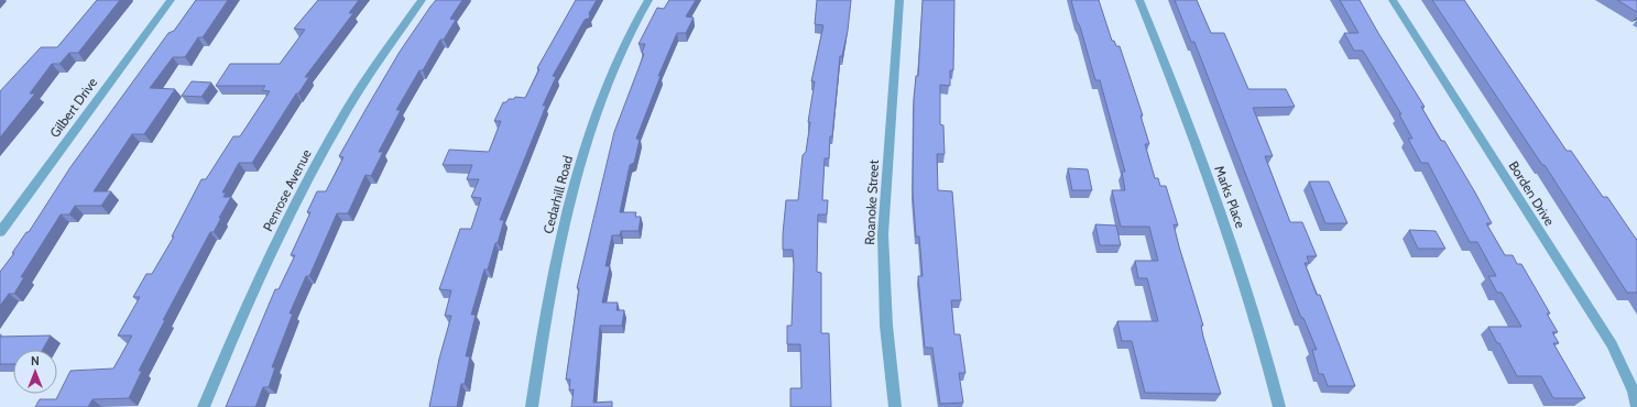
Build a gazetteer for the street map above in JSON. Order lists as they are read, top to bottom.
{
  "streets": {
    "street": [
      "Gilbert Drive",
      "Penrose Avenue",
      "Borden Drive",
      "Cedarhill Road",
      "Marks Place",
      "Roanoke Street"
    ]
  },
  "north": "top"
}
